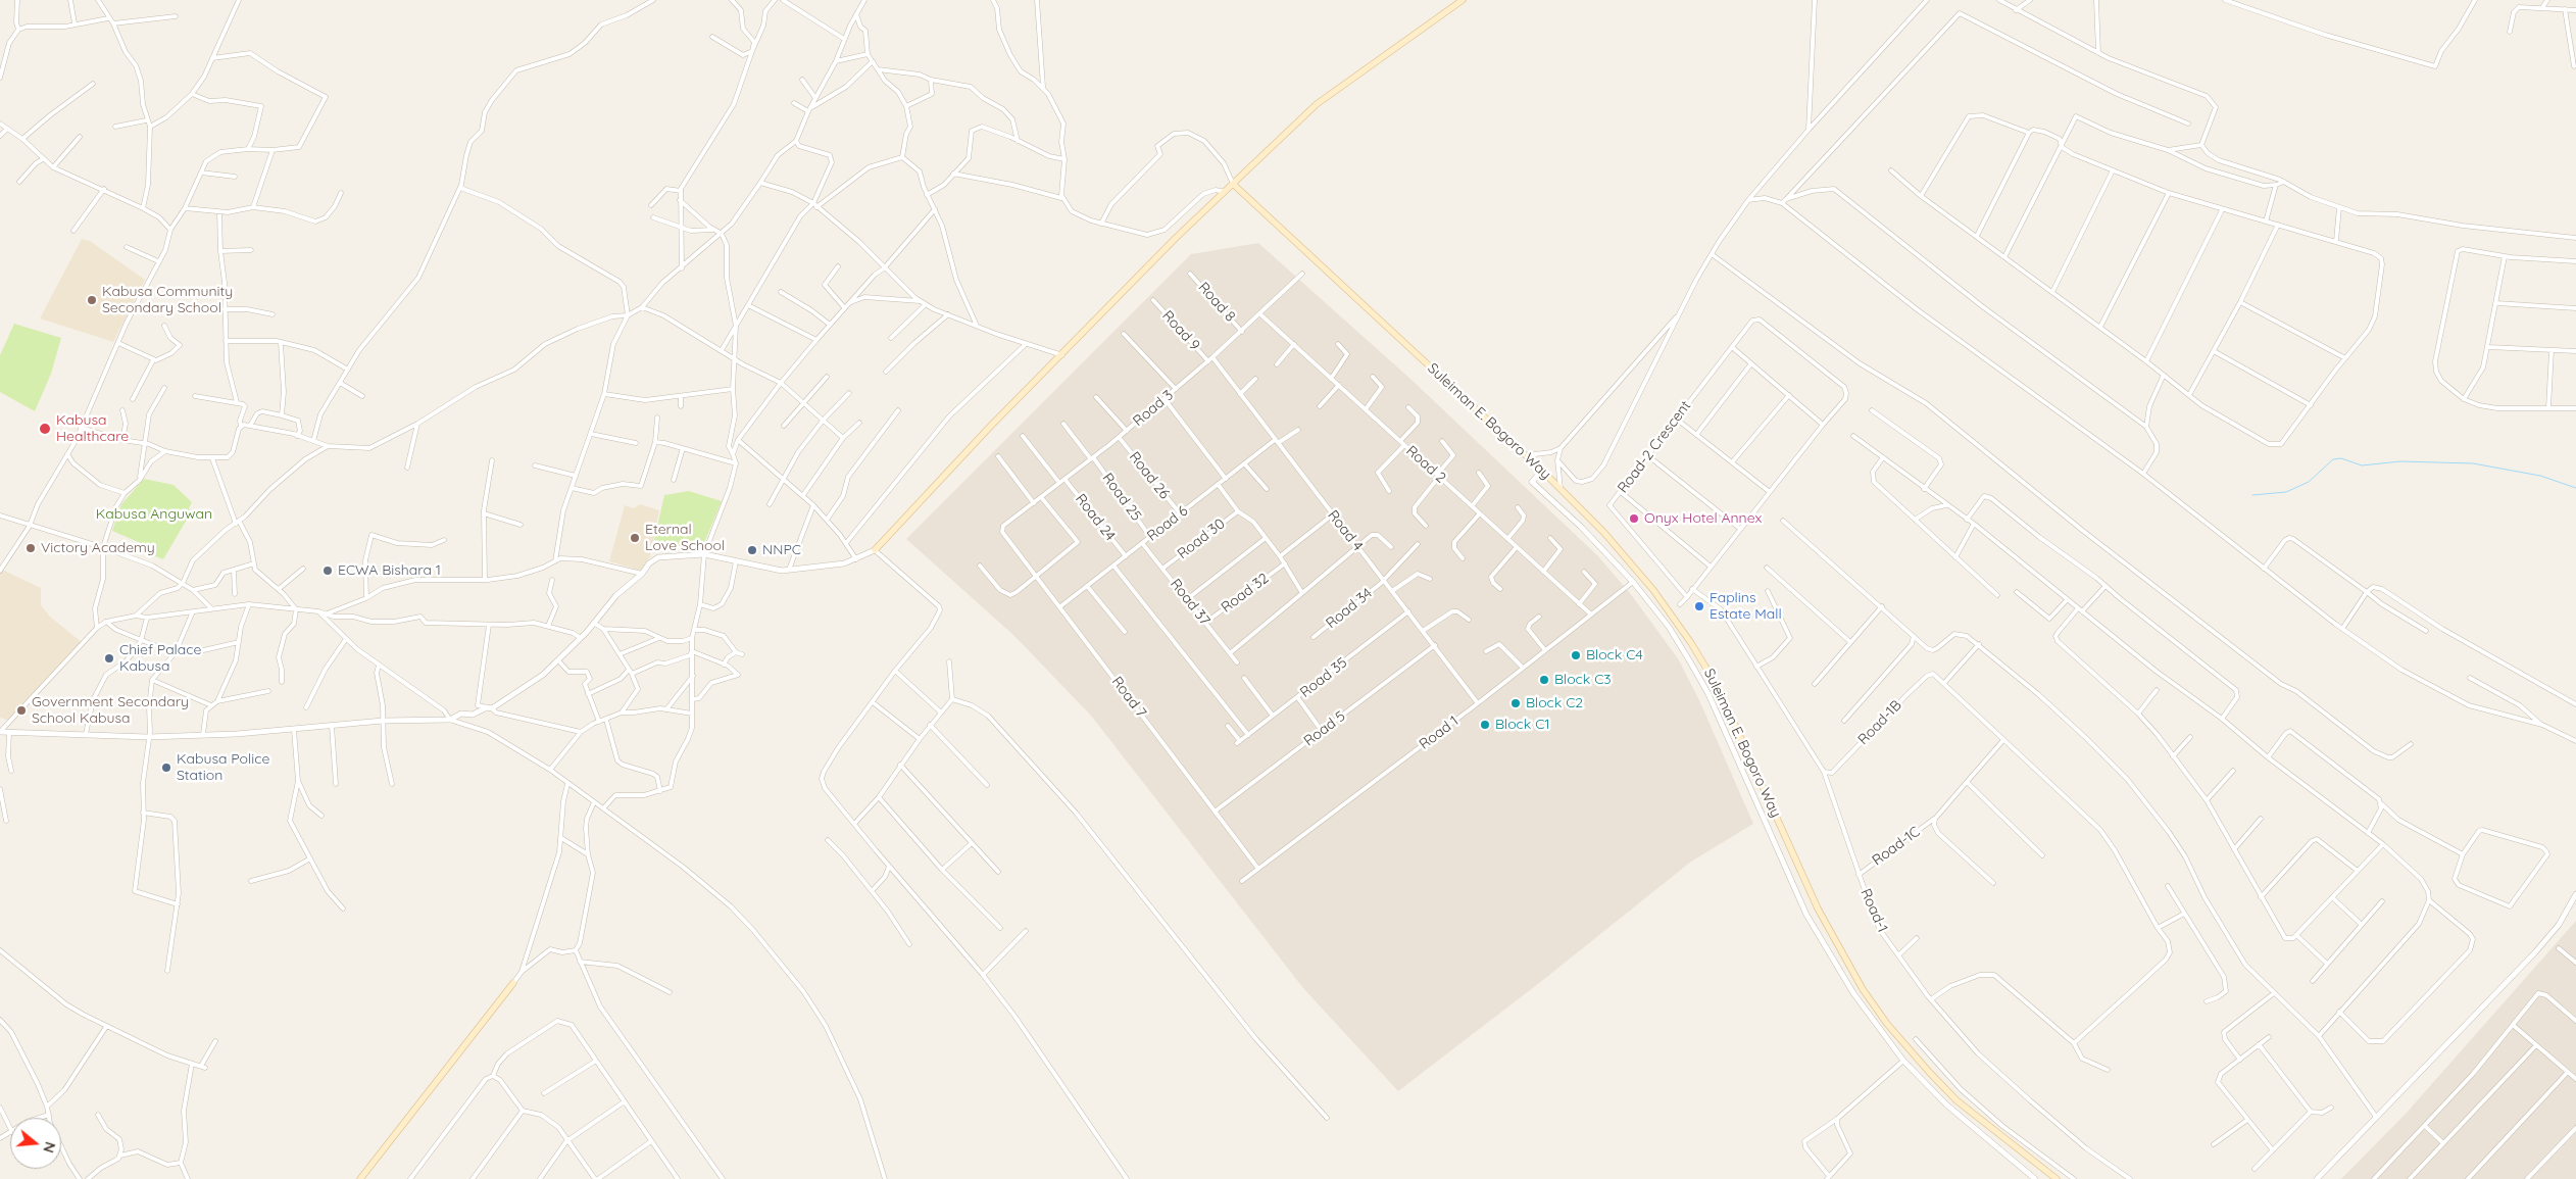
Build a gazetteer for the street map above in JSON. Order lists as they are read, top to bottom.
{
  "streets": {
    "main road": ["Suleiman E. Bogoro Way"],
    "street": [
      "Road 8",
      "Road 9",
      "Road 3",
      "Road-2 Crescent",
      "Road 2",
      "Road 26",
      "Road 25",
      "Road 24",
      "Road 6",
      "Road 4",
      "Road 30",
      "Road 32",
      "Road 37",
      "Road 34",
      "Road 35",
      "Road 7",
      "Road-1B",
      "Road 5",
      "Road 1",
      "Road-1C",
      "Road-1"
    ]
  },
  "crossings": [
    ["Road 8", "Road 3"],
    ["Road 9", "Road 3"],
    ["Road 3", "Road 2"],
    ["Road 3", "Road 26"],
    ["Road 3", "Road 25"],
    ["Road 3", "Road 24"],
    ["Road 3", "Road 4"],
    ["Road 3", "Road 7"],
    ["Suleiman E. Bogoro Way", "Road 1"],
    ["Road 2", "Road 1"],
    ["Road 26", "Road 6"],
    ["Road 25", "Road 6"],
    ["Road 24", "Road 6"],
    ["Road 6", "Road 4"],
    ["Road 6", "Road 30"],
    ["Road 6", "Road 37"],
    ["Road 6", "Road 7"],
    ["Road 4", "Road 34"],
    ["Road 4", "Road 35"],
    ["Road 4", "Road 5"],
    ["Road 4", "Road 1"],
    ["Road 30", "Road 37"],
    ["Road 32", "Road 37"],
    ["Road 7", "Road 5"],
    ["Road 7", "Road 1"],
    ["Road-1B", "Road-1"],
    ["Road-1C", "Road-1"]
  ],
  "parks": ["Kabusa Anguwan"],
  "places": [
    "Kabusa Community Secondary School",
    "Kabusa Healthcare",
    "Onyx Hotel Annex",
    "Eternal Love School",
    "Victory Academy",
    "NNPC",
    "ECWA Bishara 1",
    "Faplins Estate Mall",
    "Block C4",
    "Chief Palace Kabusa",
    "Block C3",
    "Block C2",
    "Government Secondary School Kabusa",
    "Block C1",
    "Kabusa Police Station"
  ],
  "north": "right"
}
